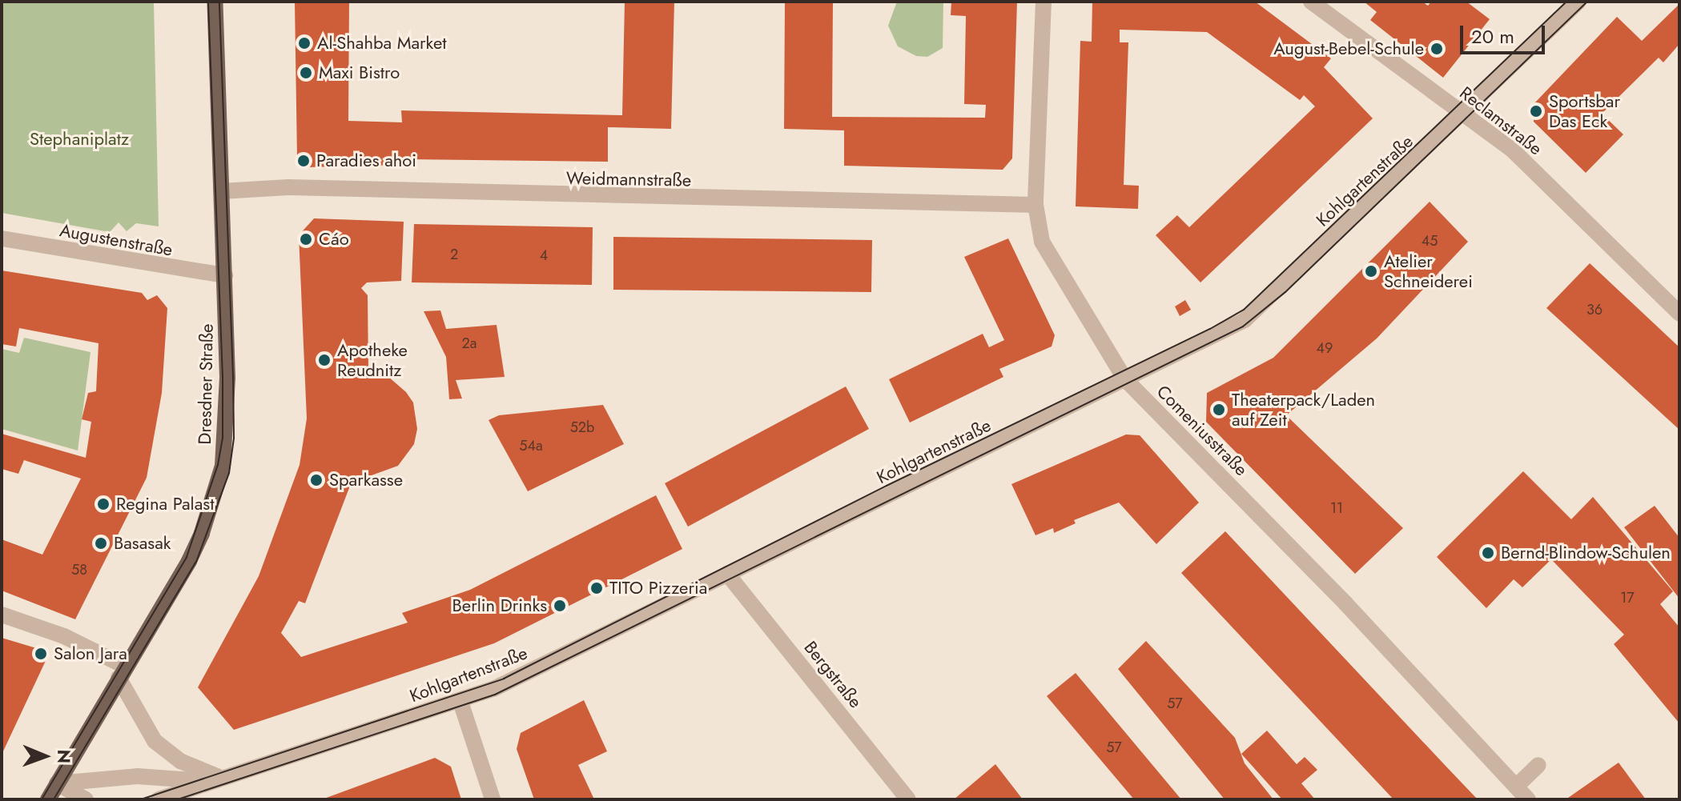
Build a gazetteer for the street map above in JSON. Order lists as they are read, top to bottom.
{
  "streets": {
    "main road": ["Dresdner Straße"],
    "street": [
      "Reclamstraße",
      "Weidmannstraße",
      "Kohlgartenstraße",
      "Augustenstraße",
      "Comeniusstraße",
      "Bergstraße"
    ]
  },
  "crossings": [
    ["Reclamstraße", "Kohlgartenstraße"],
    ["Weidmannstraße", "Dresdner Straße"],
    ["Weidmannstraße", "Comeniusstraße"],
    ["Kohlgartenstraße", "Dresdner Straße"],
    ["Kohlgartenstraße", "Comeniusstraße"],
    ["Kohlgartenstraße", "Bergstraße"],
    ["Augustenstraße", "Dresdner Straße"]
  ],
  "parks": ["Stephaniplatz"],
  "places": [
    "Al-Shahba Market",
    "August-Bebel-Schule",
    "Maxi Bistro",
    "Sportsbar Das Eck",
    "Paradies ahoi",
    "Cáo",
    "Atelier Schneiderei",
    "Apotheke Reudnitz",
    "Theaterpack/Laden auf Zeit",
    "Sparkasse",
    "Regina Palast",
    "Basasak",
    "Bernd-Blindow-Schulen",
    "TITO Pizzeria",
    "Berlin Drinks",
    "Salon Jara"
  ],
  "house_numbers": [
    "45",
    "2",
    "4",
    "36",
    "2a",
    "49",
    "52b",
    "54a",
    "11",
    "58",
    "17",
    "57",
    "57"
  ],
  "scale_bar": "20 m",
  "north": "right"
}
